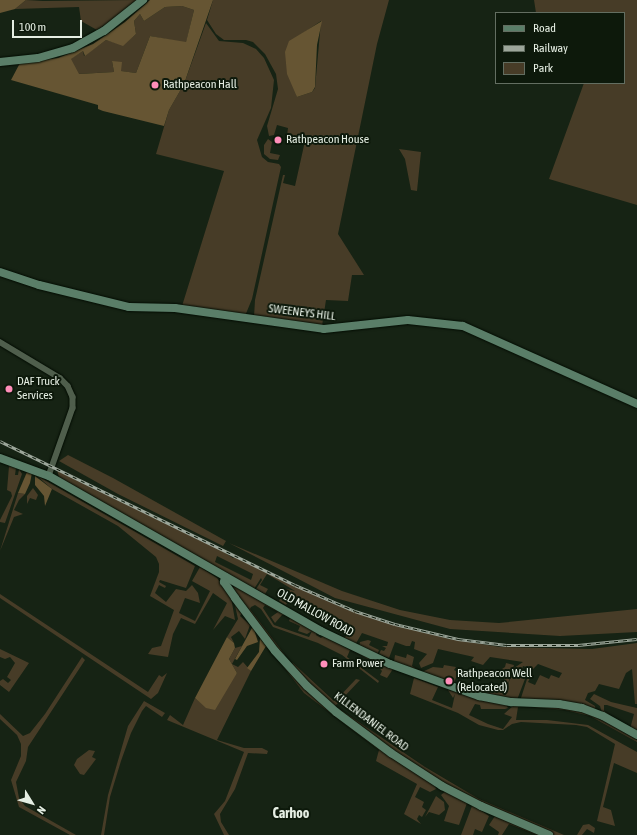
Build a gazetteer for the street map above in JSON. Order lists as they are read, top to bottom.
{
  "streets": {
    "street": ["SWEENEYS HILL", "OLD MALLOW ROAD", "KILLENDANIEL ROAD"]
  },
  "crossings": [
    ["OLD MALLOW ROAD", "KILLENDANIEL ROAD"]
  ],
  "districts": ["Carhoo"],
  "places": [
    "Rathpeacon Hall",
    "Rathpeacon House",
    "DAF Truck Services",
    "Farm Power",
    "Rathpeacon Well (Relocated)"
  ],
  "legend": ["Road", "Railway", "Park"],
  "scale_bar": "100 m",
  "north": "bottom right"
}
